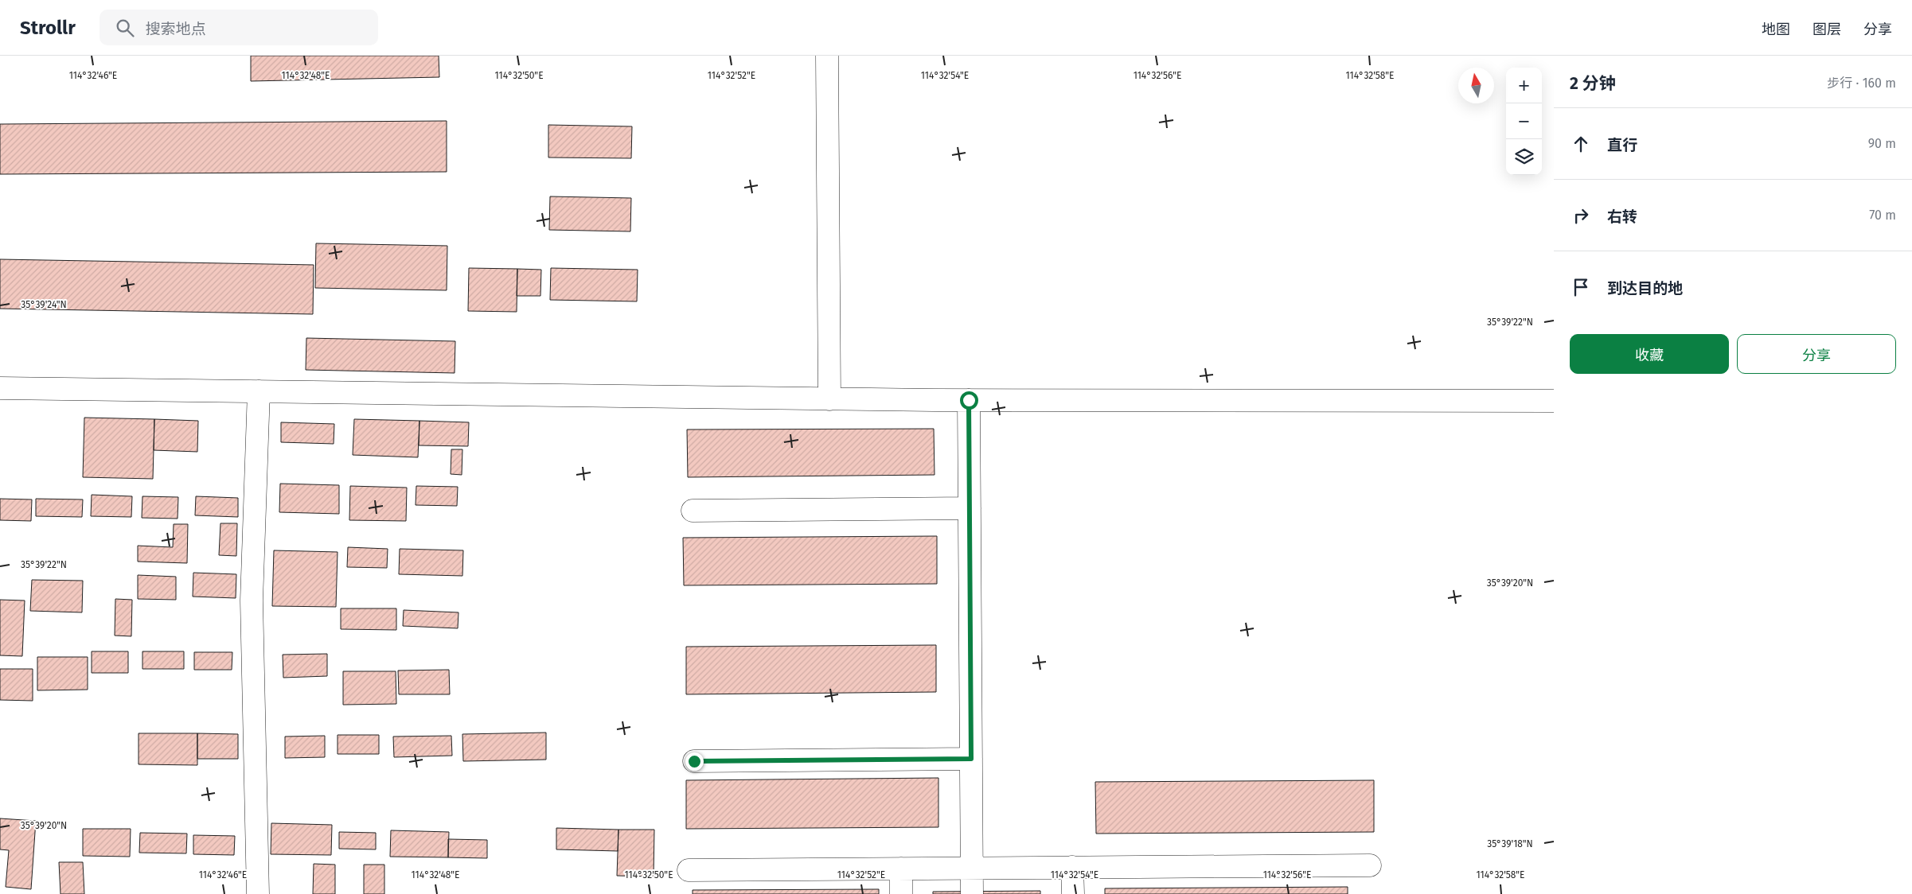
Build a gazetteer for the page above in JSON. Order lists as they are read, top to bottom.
{
  "north": "top",
  "page": {
    "header": "Strollr",
    "search": "搜索地点",
    "nav": ["地图", "图层", "分享"],
    "heading": ["2 分钟", "步行 · 160 m"],
    "map_buttons": ["+", "−"],
    "list": [
      ["直行", "90 m"],
      ["右转", "70 m"],
      "到达目的地"
    ],
    "buttons": ["收藏", "分享"]
  },
  "coordinates": [
    "114°32'46\"E",
    "114°32'48\"E",
    "114°32'50\"E",
    "114°32'52\"E",
    "114°32'56\"E",
    "114°32'58\"E",
    "114°32'54\"E",
    "35°39'24\"N",
    "35°39'22\"N",
    "35°39'20\"N",
    "35°39'18\"N"
  ]
}
